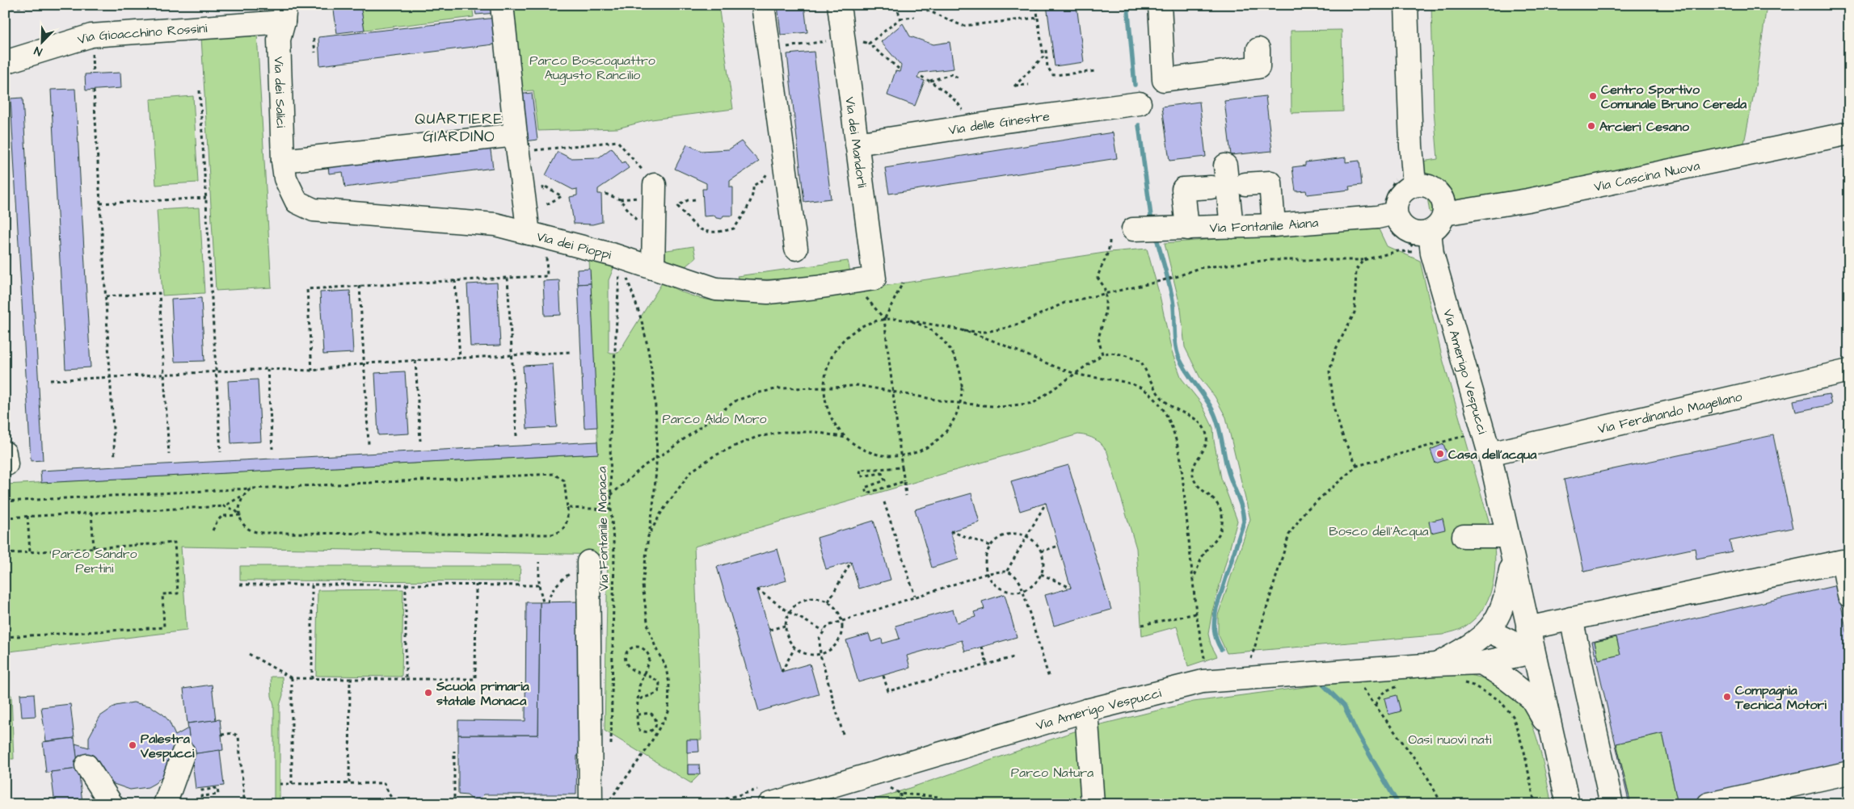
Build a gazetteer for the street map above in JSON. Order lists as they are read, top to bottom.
{
  "streets": {
    "street": [
      "Via Gioacchino Rossini",
      "Via dei Salici",
      "Via delle Ginestre",
      "Via dei Mandorli",
      "Via Cascina Nuova",
      "Via Fontanile Aiana",
      "Via dei Pioppi",
      "Via Amerigo Vespucci",
      "Via Ferdinando Magellano"
    ],
    "path": ["Via Fontanile Monaca"]
  },
  "crossings": [
    ["Via Gioacchino Rossini", "Via dei Salici"],
    ["Via dei Salici", "Via dei Pioppi"],
    ["Via delle Ginestre", "Via dei Mandorli"],
    ["Via dei Mandorli", "Via dei Pioppi"],
    ["Via Cascina Nuova", "Via Fontanile Aiana"],
    ["Via Cascina Nuova", "Via Amerigo Vespucci"],
    ["Via Fontanile Aiana", "Via Amerigo Vespucci"],
    ["Via dei Pioppi", "Via Fontanile Monaca"],
    ["Via Amerigo Vespucci", "Via Ferdinando Magellano"]
  ],
  "districts": ["QUARTIERE GIARDINO"],
  "parks": [
    "Parco Boscoquattro Augusto Rancilio",
    "Parco Aldo Moro",
    "Bosco dell'Acqua",
    "Parco Sandro Pertini",
    "Oasi nuovi nati",
    "Parco Natura"
  ],
  "places": [
    "Centro Sportivo Comunale Bruno Cereda",
    "Arcieri Cesano",
    "Casa dell'acqua",
    "Scuola primaria statale Monaca",
    "Compagnia Tecnica Motori",
    "Palestra Vespucci"
  ],
  "north": "bottom left"
}
